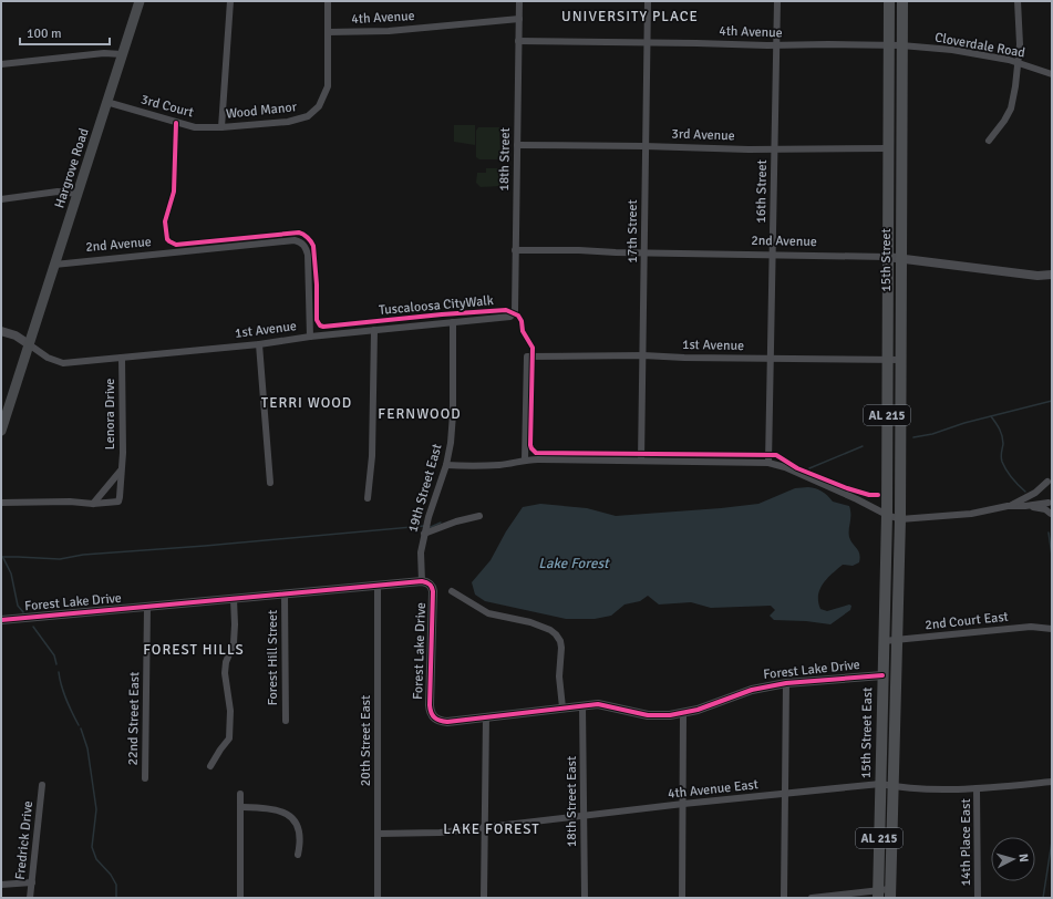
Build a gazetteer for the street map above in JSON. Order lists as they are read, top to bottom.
{
  "streets": {
    "main road": [
      "Hargrove Road",
      "15th Street",
      "AL 215",
      "15th Street East"
    ],
    "street": [
      "4th Avenue",
      "Cloverdale Road",
      "3rd Court",
      "Wood Manor",
      "3rd Avenue",
      "18th Street",
      "16th Street",
      "17th Street",
      "2nd Avenue",
      "1st Avenue",
      "Lenora Drive",
      "19th Street East",
      "Forest Lake Drive",
      "2nd Court East",
      "Forest Hill Street",
      "22nd Street East",
      "20th Street East",
      "4th Avenue East",
      "18th Street East",
      "Fredrick Drive",
      "14th Place East"
    ],
    "cycle path": ["Tuscaloosa CityWalk"]
  },
  "crossings": [
    ["4th Avenue", "Cloverdale Road"],
    ["4th Avenue", "Wood Manor"],
    ["4th Avenue", "18th Street"],
    ["4th Avenue", "16th Street"],
    ["4th Avenue", "17th Street"],
    ["4th Avenue", "15th Street"],
    ["Cloverdale Road", "15th Street"],
    ["3rd Court", "Wood Manor"],
    ["3rd Court", "Hargrove Road"],
    ["3rd Avenue", "18th Street"],
    ["3rd Avenue", "16th Street"],
    ["3rd Avenue", "17th Street"],
    ["3rd Avenue", "15th Street"],
    ["18th Street", "2nd Avenue"],
    ["18th Street", "1st Avenue"],
    ["Hargrove Road", "2nd Avenue"],
    ["Hargrove Road", "1st Avenue"],
    ["16th Street", "2nd Avenue"],
    ["16th Street", "1st Avenue"],
    ["17th Street", "2nd Avenue"],
    ["17th Street", "1st Avenue"],
    ["2nd Avenue", "15th Street"],
    ["2nd Avenue", "1st Avenue"],
    ["15th Street", "1st Avenue"],
    ["15th Street", "15th Street East"],
    ["1st Avenue", "Lenora Drive"],
    ["1st Avenue", "19th Street East"],
    ["19th Street East", "Forest Lake Drive"],
    ["Forest Lake Drive", "Forest Hill Street"],
    ["Forest Lake Drive", "22nd Street East"],
    ["Forest Lake Drive", "15th Street East"],
    ["Forest Lake Drive", "20th Street East"],
    ["Forest Lake Drive", "18th Street East"],
    ["2nd Court East", "15th Street East"],
    ["15th Street East", "4th Avenue East"],
    ["20th Street East", "4th Avenue East"],
    ["4th Avenue East", "18th Street East"],
    ["4th Avenue East", "14th Place East"]
  ],
  "districts": [
    "UNIVERSITY PLACE",
    "TERRI WOOD",
    "FERNWOOD",
    "FOREST HILLS",
    "LAKE FOREST"
  ],
  "water": ["Lake Forest"],
  "scale_bar": "100 m",
  "north": "right"
}
